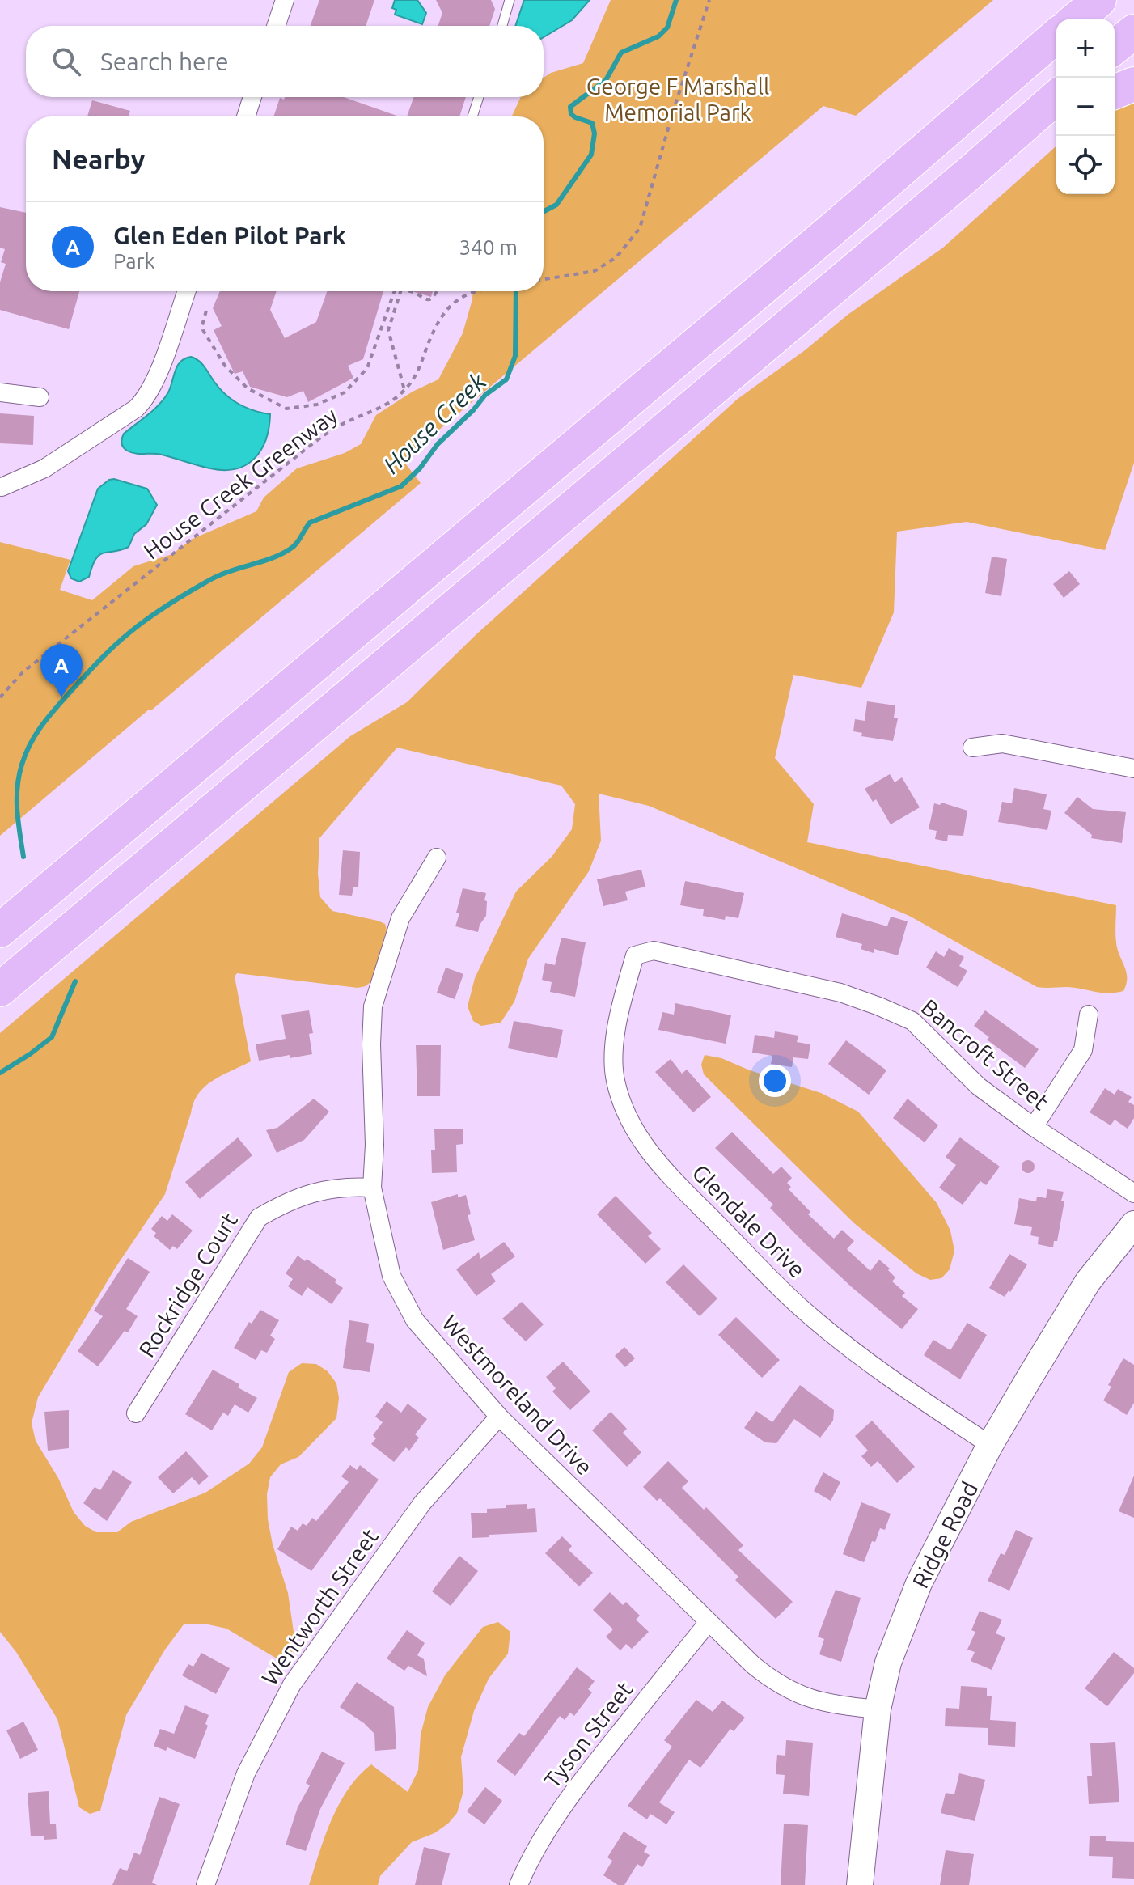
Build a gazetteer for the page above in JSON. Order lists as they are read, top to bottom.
{
  "streets": {
    "street": [
      "Bancroft Street",
      "Glendale Drive",
      "Rockridge Court",
      "Westmoreland Drive",
      "Ridge Road",
      "Wentworth Street",
      "Tyson Street"
    ],
    "path": ["House Creek Greenway"]
  },
  "crossings": [
    ["Bancroft Street", "Glendale Drive"],
    ["Glendale Drive", "Ridge Road"],
    ["Rockridge Court", "Westmoreland Drive"],
    ["Westmoreland Drive", "Ridge Road"],
    ["Westmoreland Drive", "Wentworth Street"],
    ["Westmoreland Drive", "Tyson Street"]
  ],
  "water": ["House Creek"],
  "parks": ["George F Marshall Memorial Park"],
  "page": {
    "map_buttons": ["+", "−"],
    "search": "Search here",
    "heading": "Nearby",
    "list": [
      {
        "mark": "A",
        "name": "Glen Eden Pilot Park",
        "note": "Park",
        "value": "340 m"
      }
    ],
    "pins": "A"
  }
}
